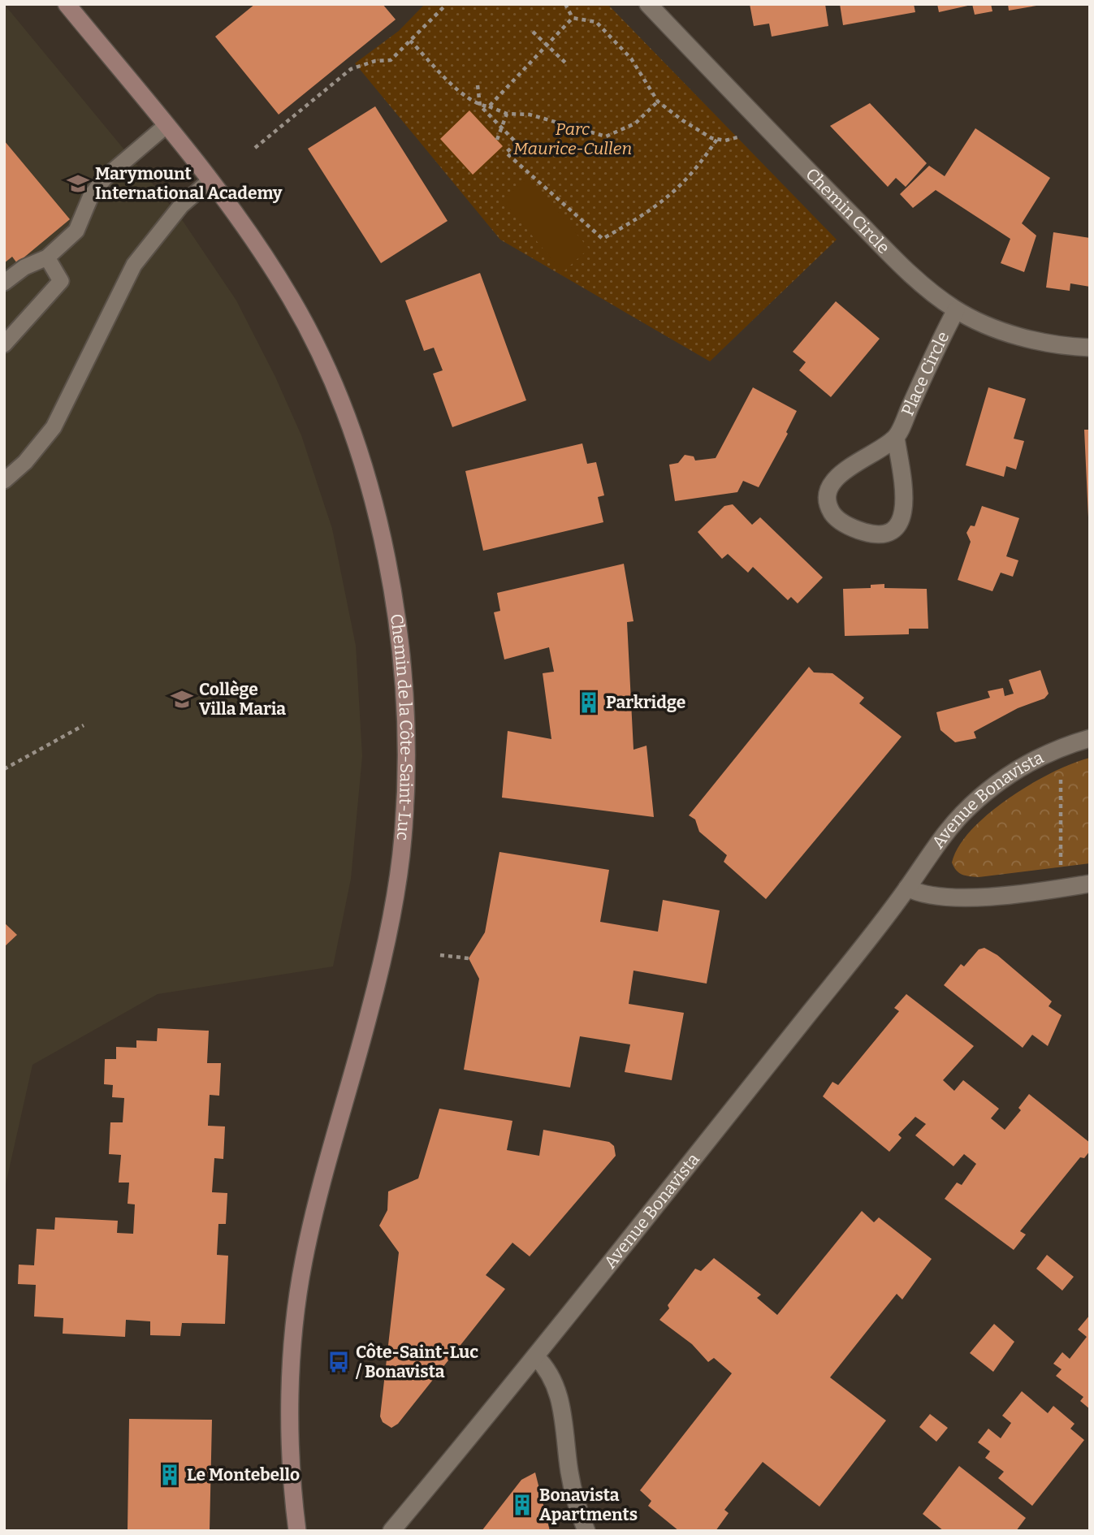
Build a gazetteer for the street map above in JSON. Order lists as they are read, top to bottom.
{
  "streets": {
    "main road": ["Chemin de la Côte-Saint-Luc"],
    "street": ["Chemin Circle", "Place Circle", "Avenue Bonavista"]
  },
  "crossings": [
    ["Chemin Circle", "Place Circle"]
  ],
  "parks": ["Parc Maurice-Cullen"],
  "places": {
    "school or university": ["Marymount International Academy", "Collège Villa Maria"],
    "building": ["Parkridge", "Le Montebello", "Bonavista Apartments"],
    "bus stop": ["Côte-Saint-Luc / Bonavista"]
  }
}
